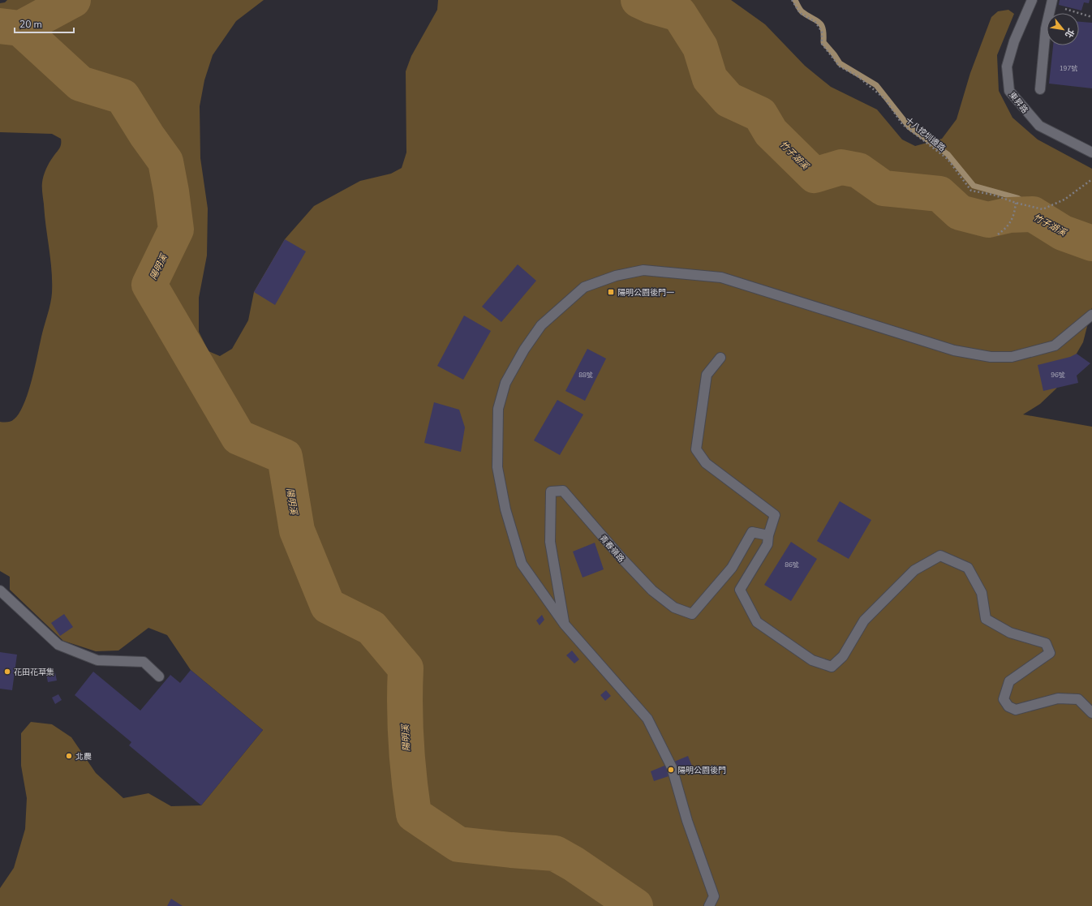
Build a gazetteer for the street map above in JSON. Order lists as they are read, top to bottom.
{
  "streets": {
    "street": ["東昇路", "青春嶺路"],
    "path": ["十八挖圳邊路"]
  },
  "water": ["竹子湖溪", "陽明溪"],
  "places": {
    "transit": ["陽明公園後門一"],
    "other": ["花田花草集", "北農", "陽明公園後門"]
  },
  "house_numbers": [
    "197號",
    "88號",
    "96號",
    "86號"
  ],
  "scale_bar": "20 m",
  "north": "bottom right"
}
